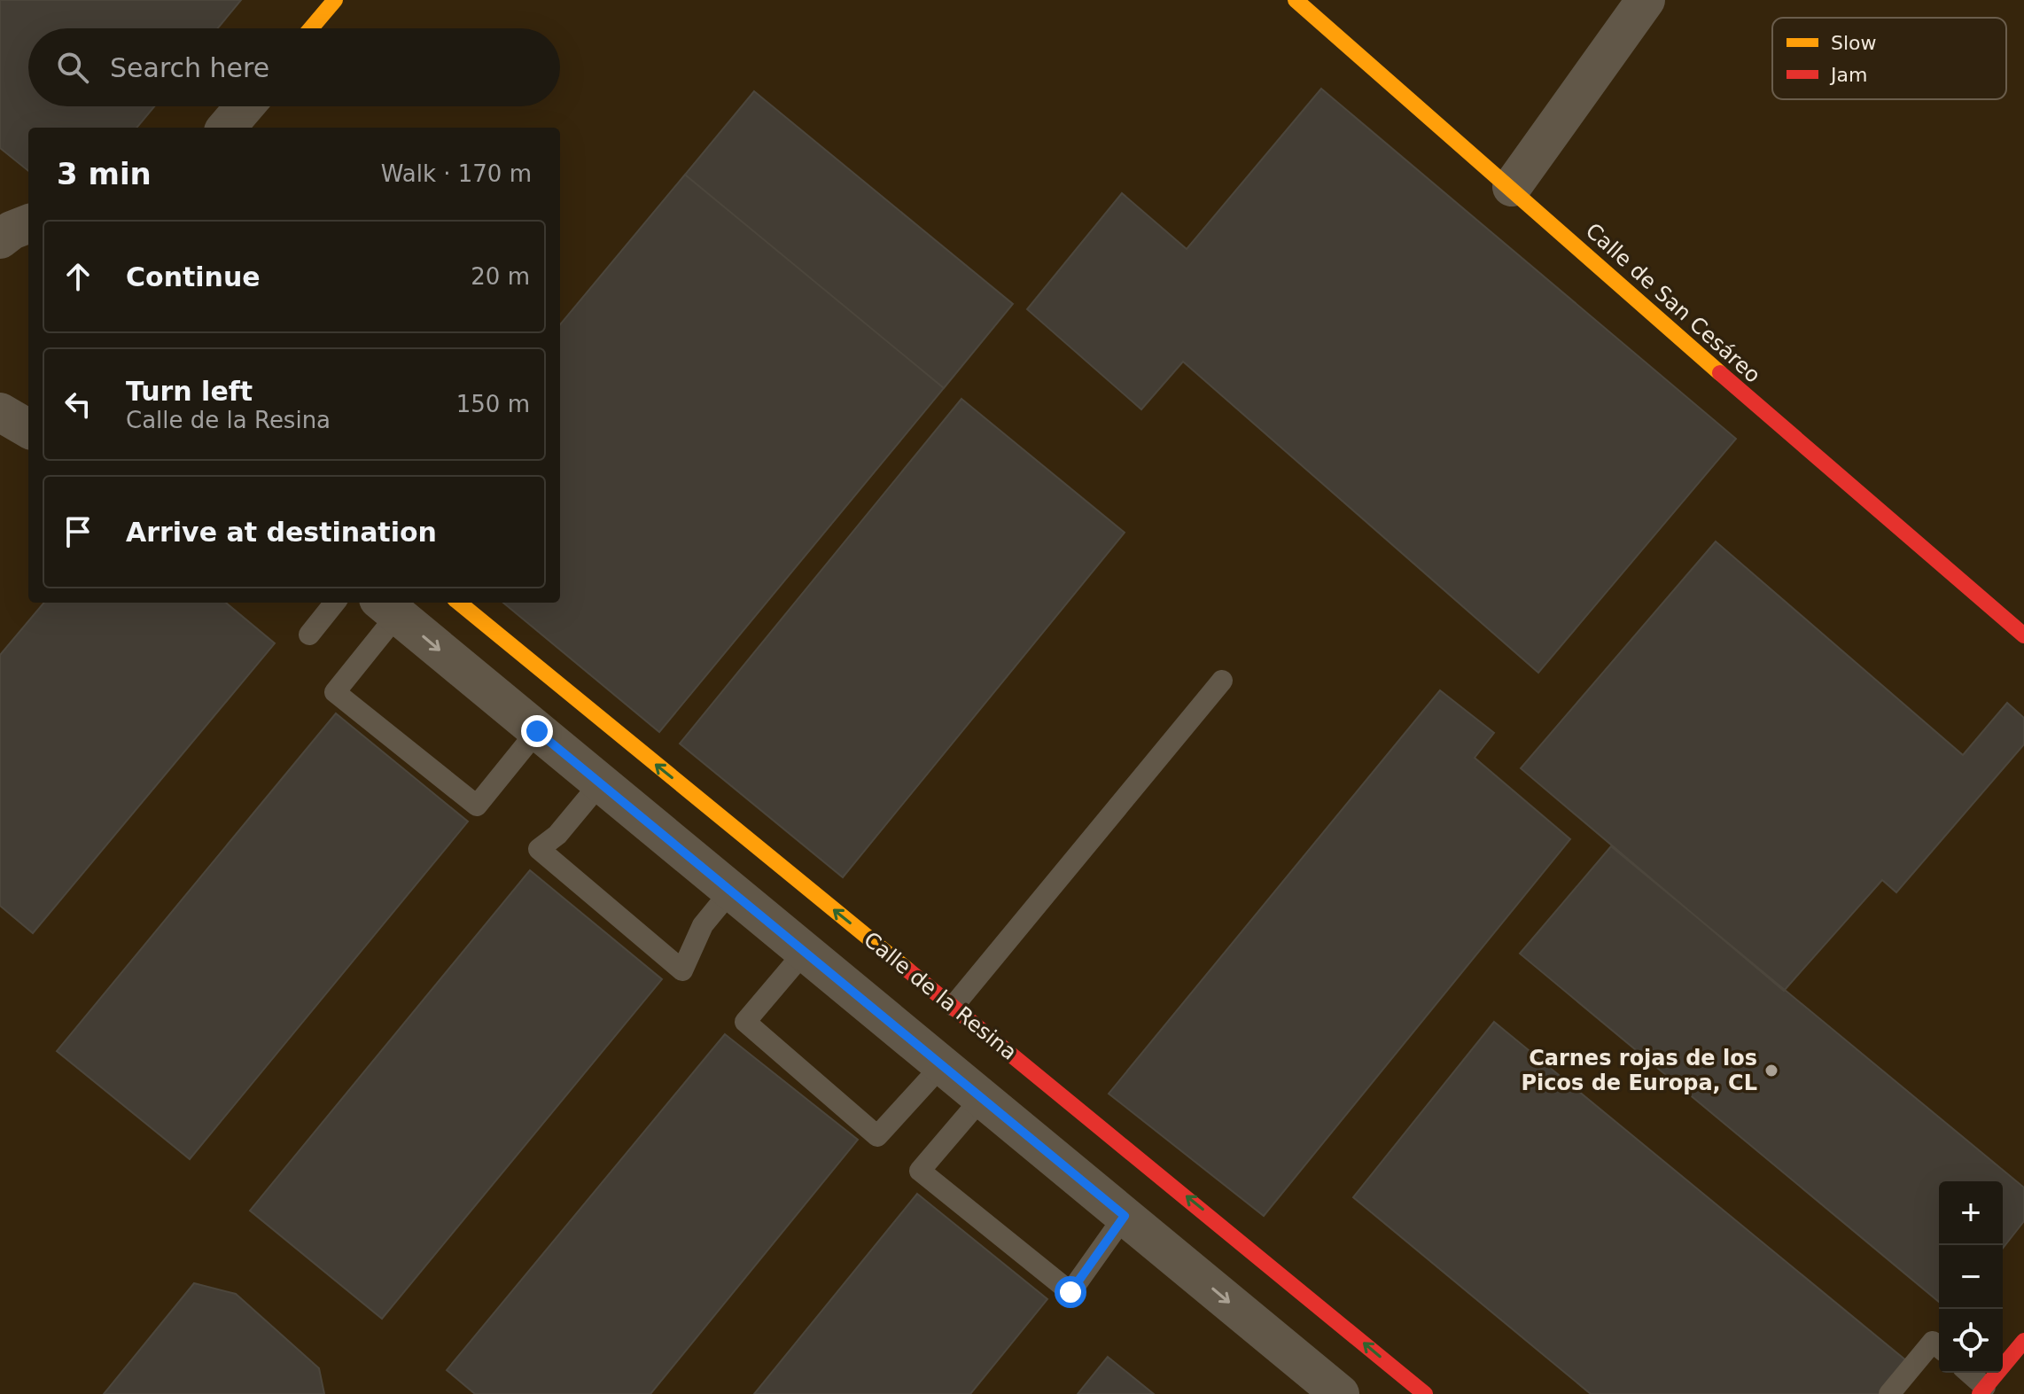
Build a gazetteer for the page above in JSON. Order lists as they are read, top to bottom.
{
  "streets": {
    "street": ["Calle de San Cesáreo", "Calle de la Resina"]
  },
  "places": ["Carnes rojas de los Picos de Europa, CL"],
  "legend": ["Slow", "Jam"],
  "page": {
    "search": "Search here",
    "heading": ["3 min", "Walk · 170 m"],
    "list": [
      ["Continue", "20 m"],
      ["Turn left", "Calle de la Resina", "150 m"],
      "Arrive at destination"
    ],
    "map_buttons": ["+", "−"]
  }
}
